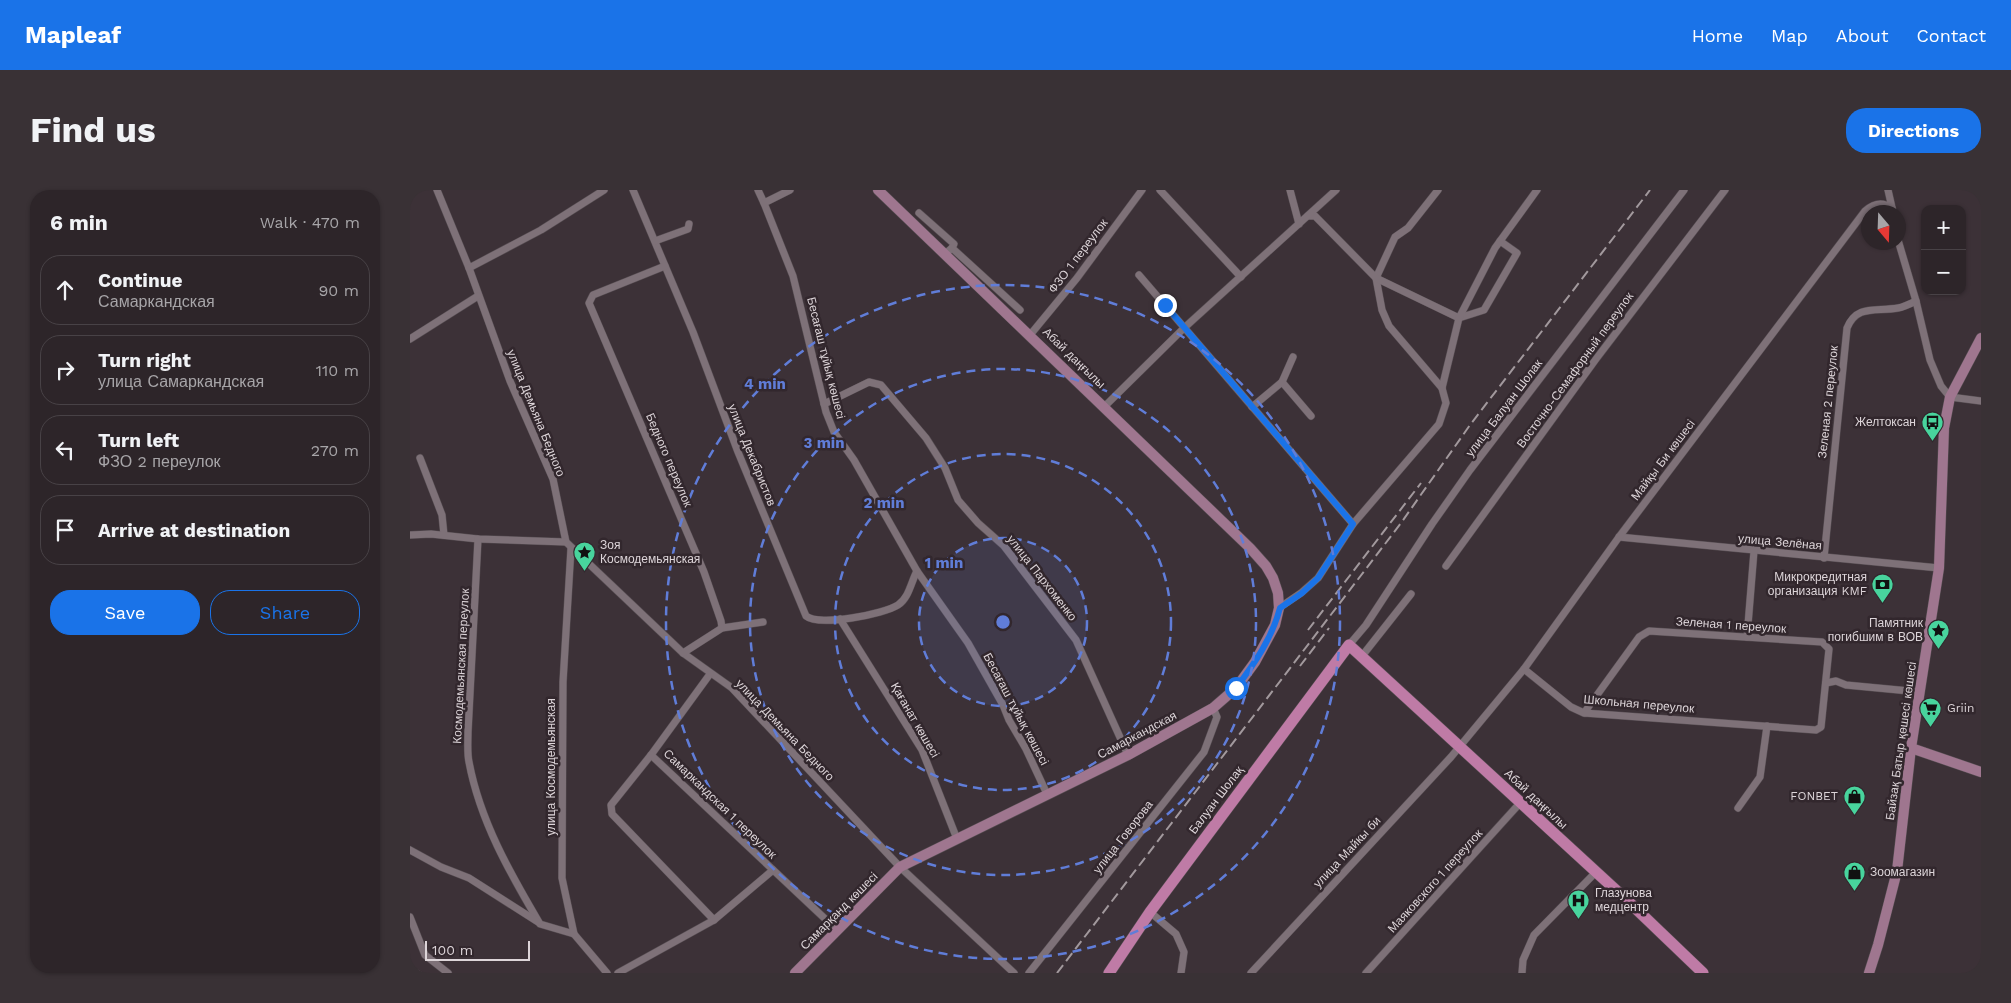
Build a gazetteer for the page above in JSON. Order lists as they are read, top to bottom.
{
  "streets": {
    "main road": ["Абай даңғылы", "Балуан Шолақ"],
    "street": [
      "ФЗО 1 переулок",
      "Бесағаш тұйық көшесі",
      "Восточно-Семафорный переулок",
      "Зеленая 2 переулок",
      "улица Балуан Шолак",
      "улица Демьяна Бедного",
      "улица Декабристов",
      "Бедного переулок",
      "Майқы Би көшесі",
      "улица Зелёная",
      "улица Пархоменко",
      "Зеленая 1 переулок",
      "Космодемьянская переулок",
      "Школьная переулок",
      "Қағанат көшесі",
      "Самаркандская",
      "Байзақ Батыр қөшесі көшесі",
      "улица Космодемьянская",
      "Самаркандская 1 переулок",
      "улица Говорова",
      "улица Майкы би",
      "Маяковского 1 переулок",
      "Самарқанд көшесі"
    ]
  },
  "crossings": [
    ["ФЗО 1 переулок", "Абай даңғылы"],
    ["Бесағаш тұйық көшесі", "улица Пархоменко"],
    ["Бесағаш тұйық көшесі", "Самаркандская"],
    ["Абай даңғылы", "улица Балуан Шолак"],
    ["Абай даңғылы", "Майқы Би көшесі"],
    ["Абай даңғылы", "Самаркандская"],
    ["Абай даңғылы", "Балуан Шолақ"],
    ["Абай даңғылы", "улица Майкы би"],
    ["Абай даңғылы", "Маяковского 1 переулок"],
    ["Зеленая 2 переулок", "улица Зелёная"],
    ["улица Балуан Шолак", "Балуан Шолақ"],
    ["улица Демьяна Бедного", "Самаркандская"],
    ["улица Демьяна Бедного", "улица Космодемьянская"],
    ["улица Демьяна Бедного", "Самаркандская 1 переулок"],
    ["улица Демьяна Бедного", "Самарқанд көшесі"],
    ["улица Декабристов", "Бедного переулок"],
    ["улица Декабристов", "Қағанат көшесі"],
    ["Майқы Би көшесі", "улица Зелёная"],
    ["Майқы Би көшесі", "Школьная переулок"],
    ["Майқы Би көшесі", "улица Майкы би"],
    ["улица Зелёная", "Байзақ Батыр қөшесі көшесі"],
    ["улица Пархоменко", "Самаркандская"],
    ["Зеленая 1 переулок", "Школьная переулок"],
    ["Қағанат көшесі", "Самаркандская"],
    ["Самаркандская", "улица Говорова"],
    ["Самаркандская", "Самарқанд көшесі"],
    ["Самаркандская 1 переулок", "Самарқанд көшесі"]
  ],
  "places": {
    "bus stop": ["Желтоксан"],
    "place": ["Зоя Космодемьянская", "Памятник погибшим в ВОВ"],
    "bank": ["Микрокредитная организация KMF"],
    "supermarket": ["Griin"],
    "shop": ["FONBET", "Зоомагазин"],
    "hospital": ["Глазунова медцентр"]
  },
  "scale_bar": "100 m",
  "north": "bottom",
  "page": {
    "header": "Mapleaf",
    "nav": [
      "Home",
      "Map",
      "About",
      "Contact"
    ],
    "buttons": [
      "Directions",
      ["Save", "Share"]
    ],
    "title": "Find us",
    "heading": ["6 min", "Walk · 470 m"],
    "map_buttons": ["+", "−"],
    "list": [
      ["Continue", "Самаркандская", "90 m"],
      ["Turn right", "улица Самаркандская", "110 m"],
      ["Turn left", "ФЗО 2 переулок", "270 m"],
      "Arrive at destination"
    ],
    "scale": "100 m"
  },
  "rings": [
    "4 min",
    "3 min",
    "2 min",
    "1 min"
  ]
}
